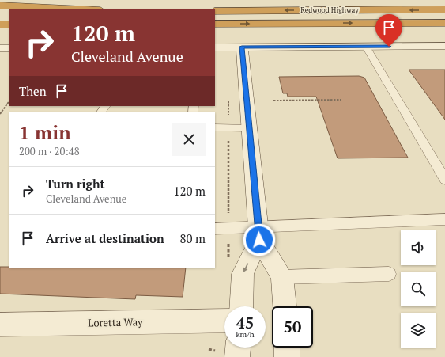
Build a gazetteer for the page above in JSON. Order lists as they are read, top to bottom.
{
  "streets": {
    "highway": ["Redwood Highway"],
    "main road": ["Loretta Way"]
  },
  "page": {
    "turn": ["120 m", "Cleveland Avenue"],
    "then": "Then",
    "heading": ["1 min", "200 m · 20:48"],
    "list": [
      {
        "name": "Turn right",
        "note": "Cleveland Avenue",
        "value": "120 m"
      },
      {
        "name": "Arrive at destination",
        "value": "80 m"
      }
    ],
    "speed": "45 km/h",
    "limit": "50"
  }
}
